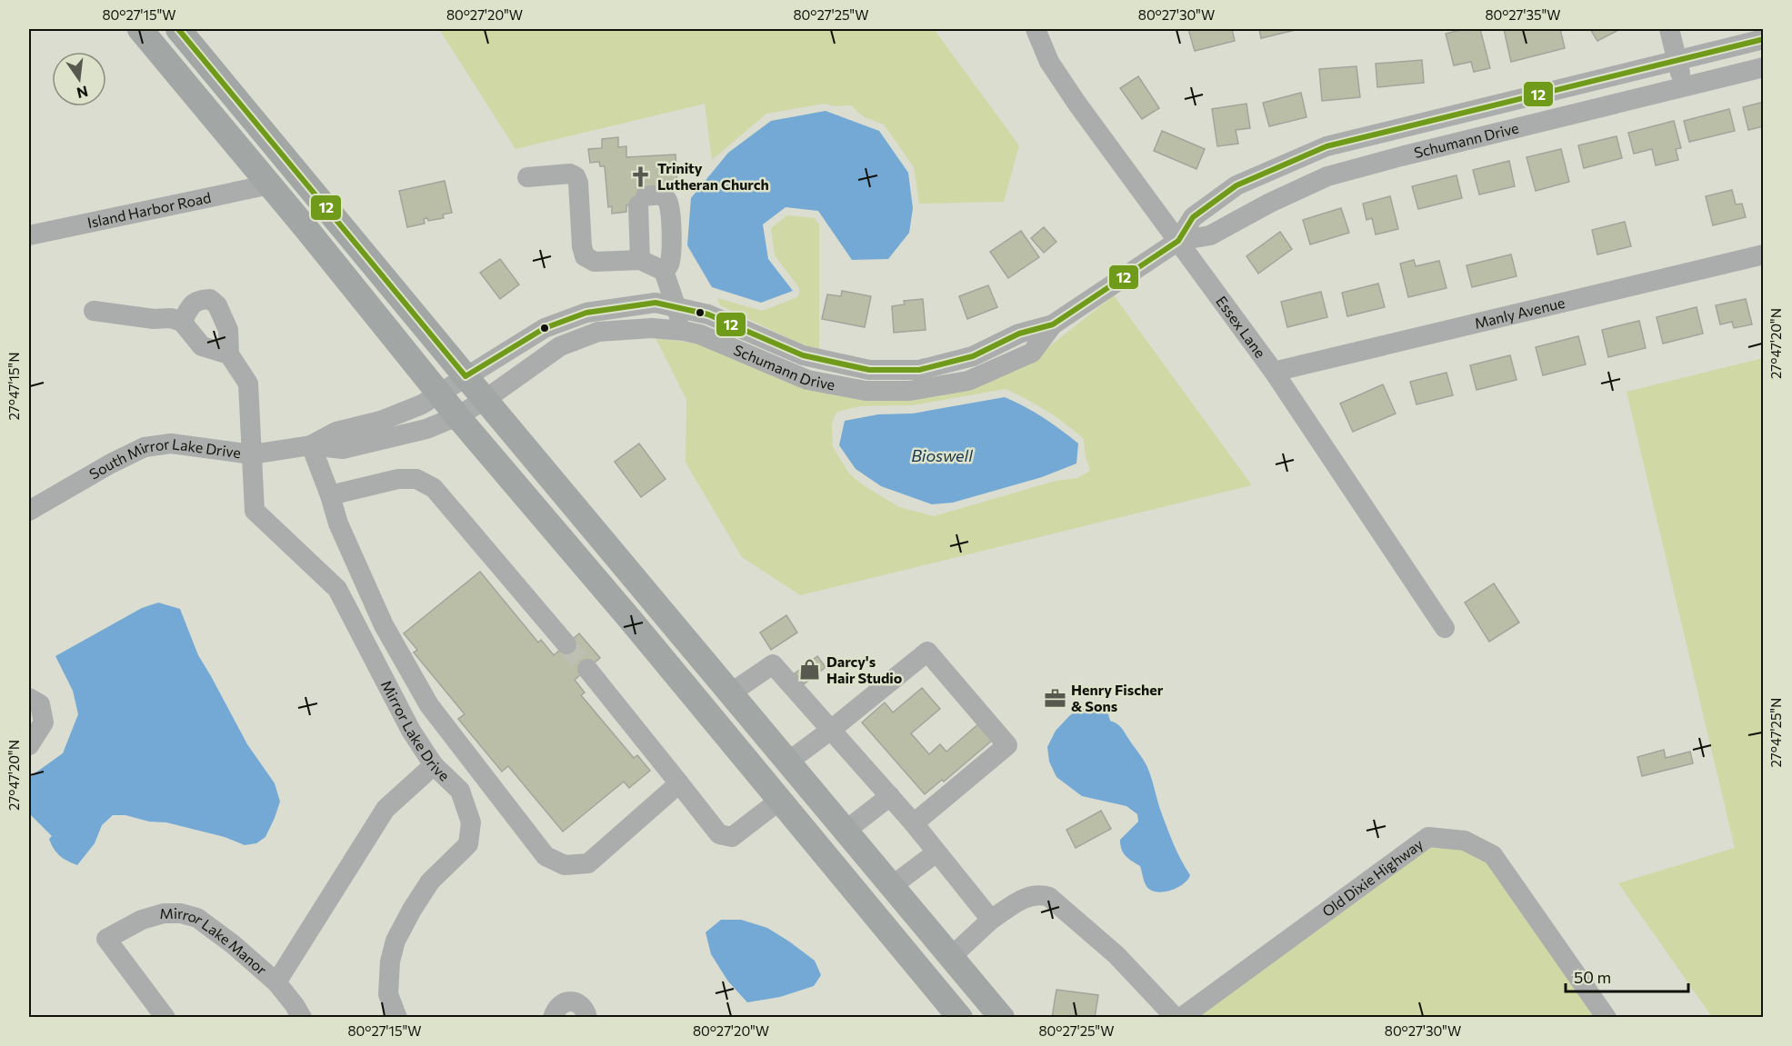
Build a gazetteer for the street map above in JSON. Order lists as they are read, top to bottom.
{
  "streets": {
    "street": [
      "Schumann Drive",
      "Island Harbor Road",
      "Manly Avenue",
      "Essex Lane",
      "South Mirror Lake Drive",
      "Mirror Lake Drive",
      "Old Dixie Highway",
      "Mirror Lake Manor"
    ]
  },
  "crossings": [
    ["Schumann Drive", "Essex Lane"],
    ["Schumann Drive", "South Mirror Lake Drive"],
    ["Manly Avenue", "Essex Lane"],
    ["South Mirror Lake Drive", "Mirror Lake Drive"]
  ],
  "water": ["Bioswell"],
  "places": {
    "church": ["Trinity Lutheran Church"],
    "shop": ["Darcy's Hair Studio"],
    "office": ["Henry Fischer & Sons"]
  },
  "lines": ["transit line 12"],
  "scale_bar": "50 m",
  "north": "bottom",
  "coordinates": [
    "80°27'15\"W",
    "80°27'20\"W",
    "80°27'25\"W",
    "80°27'30\"W",
    "80°27'35\"W",
    "27°47'20\"N",
    "27°47'15\"N",
    "27°47'25\"N"
  ]
}
